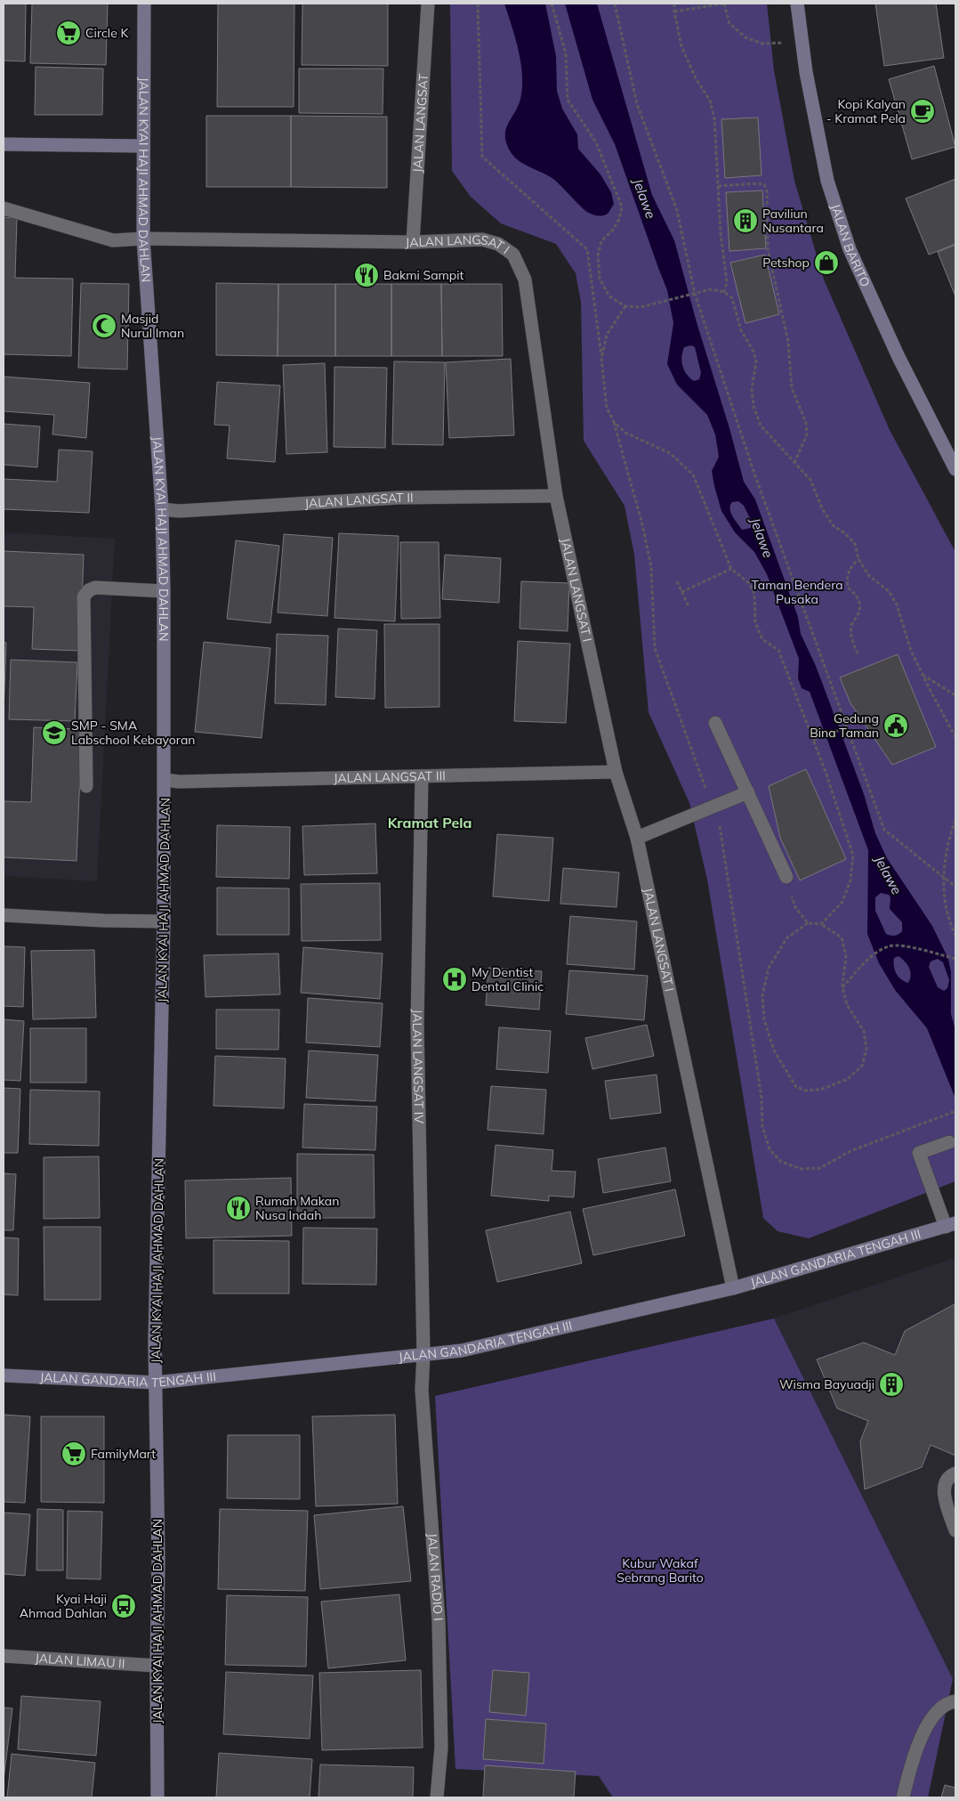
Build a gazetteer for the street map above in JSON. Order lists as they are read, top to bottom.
{
  "streets": {
    "main road": ["JALAN KYAI HAJI AHMAD DAHLAN", "JALAN BARITO", "JALAN GANDARIA TENGAH III"],
    "street": [
      "JALAN LANGSAT",
      "JALAN LANGSAT I",
      "JALAN LANGSAT II",
      "JALAN LANGSAT III",
      "JALAN LANGSAT IV",
      "JALAN RADIO I",
      "JALAN LIMAU II"
    ]
  },
  "crossings": [
    ["JALAN LANGSAT", "JALAN LANGSAT I"],
    ["JALAN KYAI HAJI AHMAD DAHLAN", "JALAN LANGSAT I"],
    ["JALAN KYAI HAJI AHMAD DAHLAN", "JALAN LANGSAT II"],
    ["JALAN KYAI HAJI AHMAD DAHLAN", "JALAN LANGSAT III"],
    ["JALAN KYAI HAJI AHMAD DAHLAN", "JALAN GANDARIA TENGAH III"],
    ["JALAN KYAI HAJI AHMAD DAHLAN", "JALAN LIMAU II"],
    ["JALAN LANGSAT I", "JALAN LANGSAT II"],
    ["JALAN LANGSAT I", "JALAN LANGSAT III"],
    ["JALAN LANGSAT I", "JALAN GANDARIA TENGAH III"],
    ["JALAN LANGSAT III", "JALAN LANGSAT IV"],
    ["JALAN LANGSAT IV", "JALAN GANDARIA TENGAH III"],
    ["JALAN LANGSAT IV", "JALAN RADIO I"],
    ["JALAN GANDARIA TENGAH III", "JALAN RADIO I"]
  ],
  "districts": ["Kramat Pela"],
  "water": ["Jelawe"],
  "parks": ["Taman Bendera Pusaka", "Kubur Wakaf Sebrang Barito"],
  "places": {
    "supermarket": ["Circle K", "FamilyMart"],
    "cafe": ["Kopi Kalyan - Kramat Pela"],
    "building": ["Paviliun Nusantara", "Wisma Bayuadji"],
    "shop": ["Petshop"],
    "restaurant": ["Bakmi Sampit", "Rumah Makan Nusa Indah"],
    "mosque": ["Masjid Nurul Iman"],
    "public building": ["Gedung Bina Taman"],
    "school or university": ["SMP - SMA Labschool Kebayoran"],
    "hospital": ["My Dentist Dental Clinic"],
    "bus stop": ["Kyai Haji Ahmad Dahlan"]
  }
}
